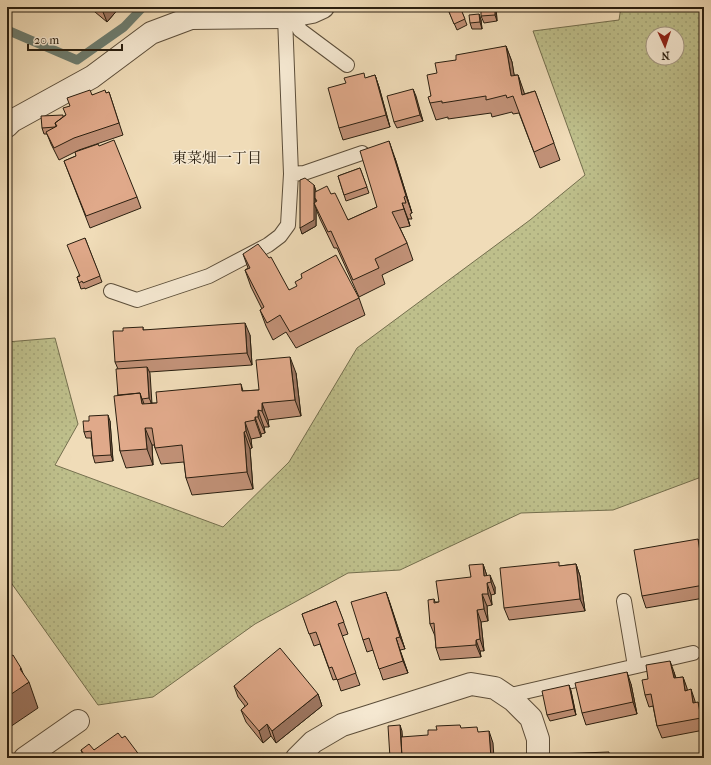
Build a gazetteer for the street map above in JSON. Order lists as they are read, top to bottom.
{
  "districts": ["東菜畑一丁目"],
  "scale_bar": "20 m",
  "north": "bottom"
}
